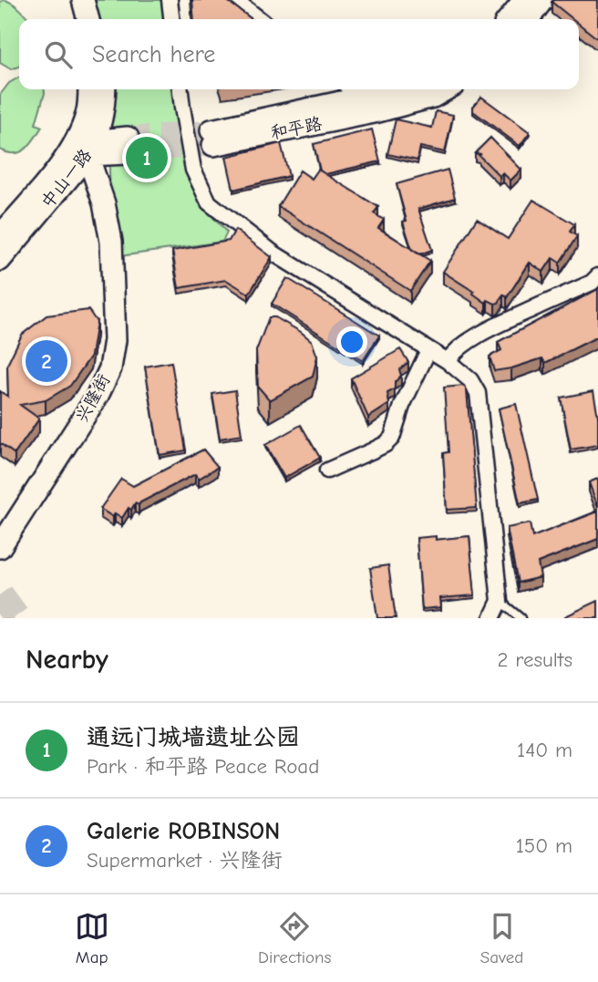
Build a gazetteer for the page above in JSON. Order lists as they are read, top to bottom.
{
  "streets": {
    "main road": ["和平路", "中山一路", "兴隆街"]
  },
  "crossings": [
    ["中山一路", "兴隆街"]
  ],
  "page": {
    "search": "Search here",
    "pins": ["1", "2"],
    "heading": ["Nearby", "2 results"],
    "list": [
      {
        "mark": "1",
        "name": "通远门城墙遗址公园",
        "note": "Park · 和平路 Peace Road",
        "value": "140 m"
      },
      {
        "mark": "2",
        "name": "Galerie ROBINSON",
        "note": "Supermarket · 兴隆街",
        "value": "150 m"
      }
    ],
    "nav": ["Map", "Directions", "Saved"]
  }
}
